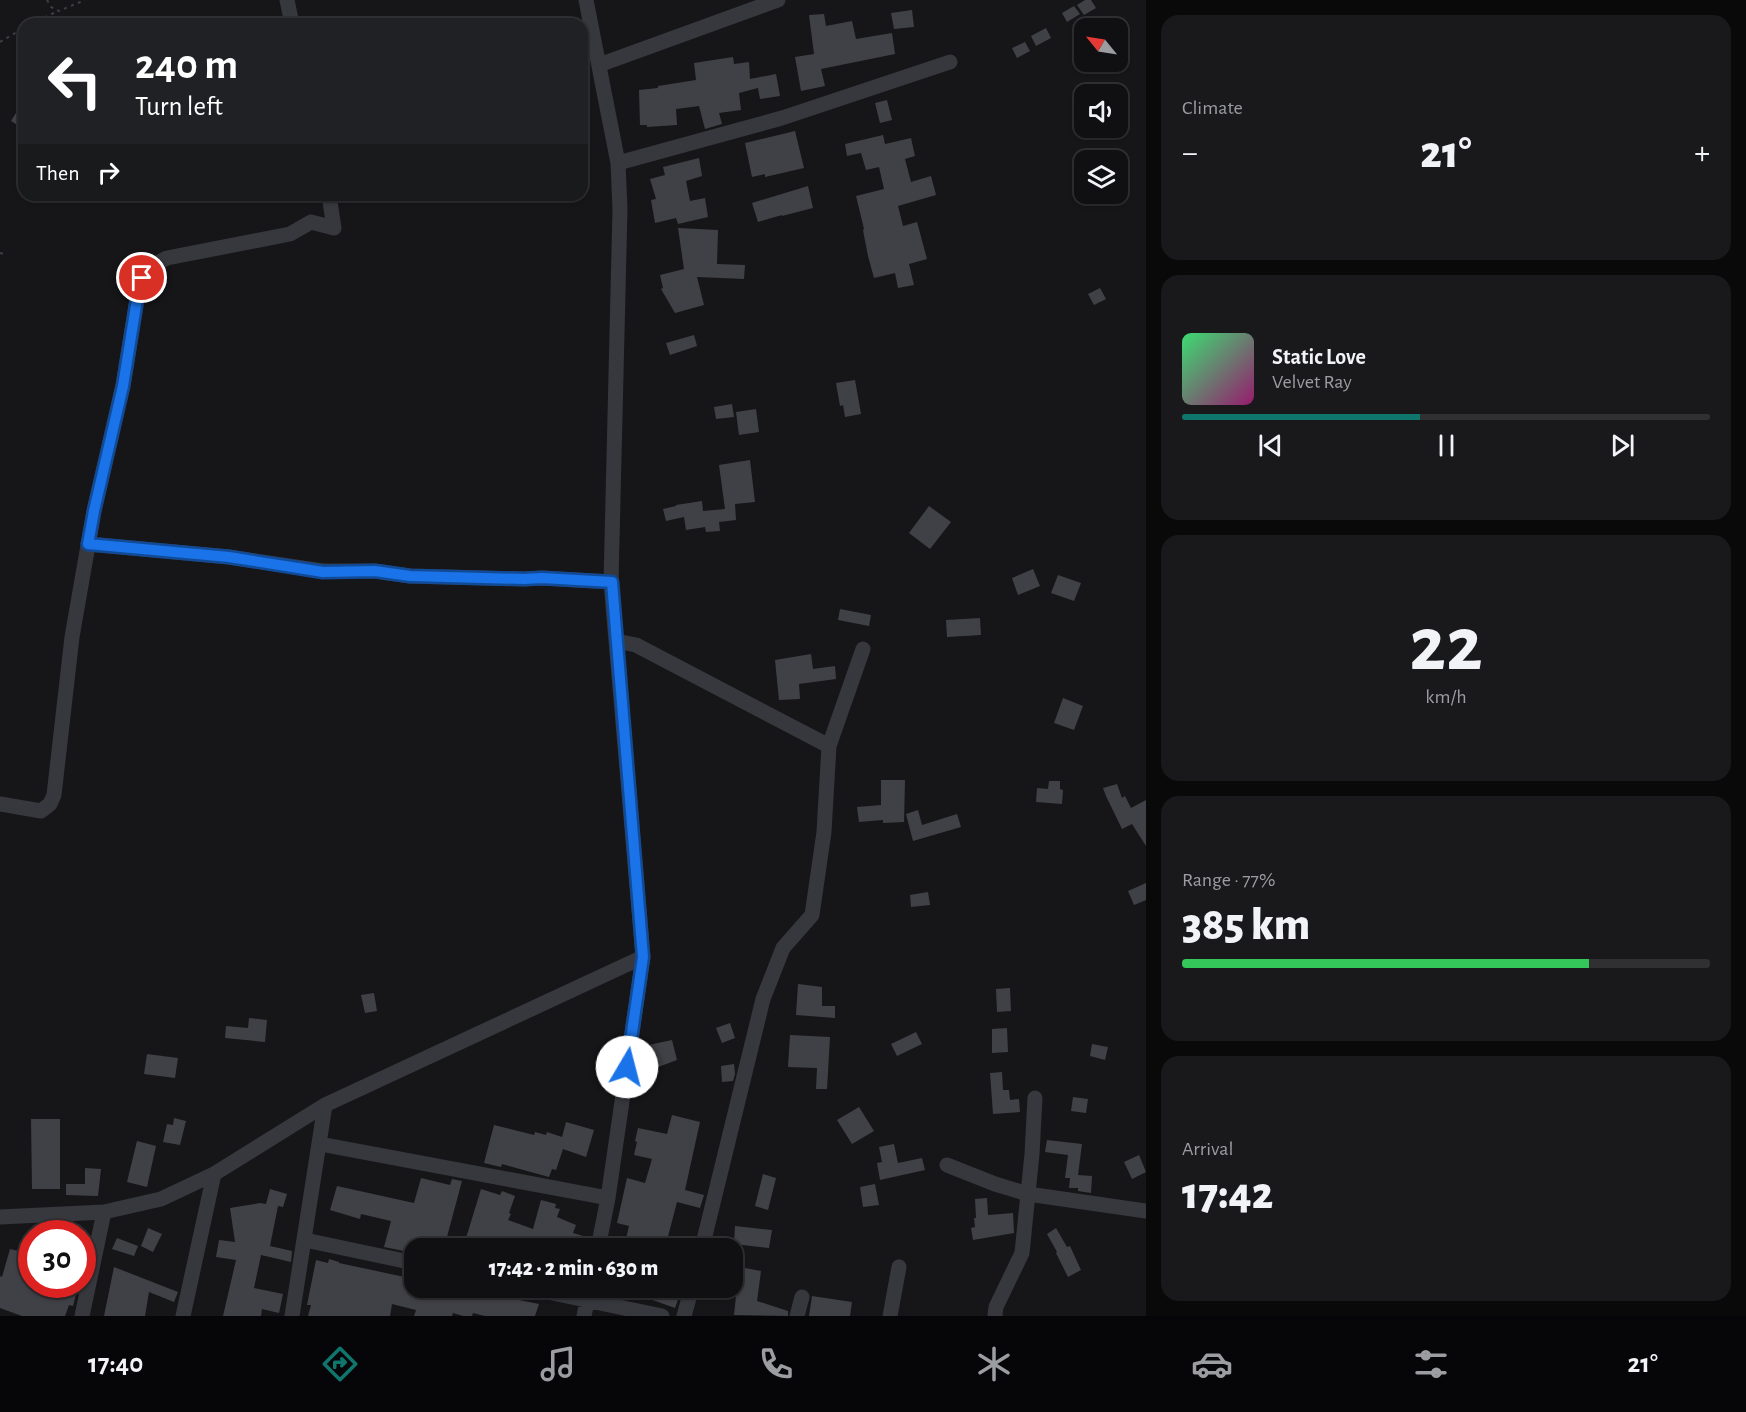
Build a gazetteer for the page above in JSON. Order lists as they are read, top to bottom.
{
  "north": "top left",
  "page": {
    "tile": [
      "Climate",
      ["22", "km/h"],
      ["Range · 77%", "385 km"],
      ["Arrival", "17:42"]
    ],
    "turn": ["240 m", "Turn left"],
    "heat": ["−", "21°", "+"],
    "then": "Then",
    "song": ["Static Love", "Velvet Ray"],
    "limit": "30",
    "trip": "17:42 · 2 min · 630 m",
    "tabs": ["17:40", "21°"]
  }
}
